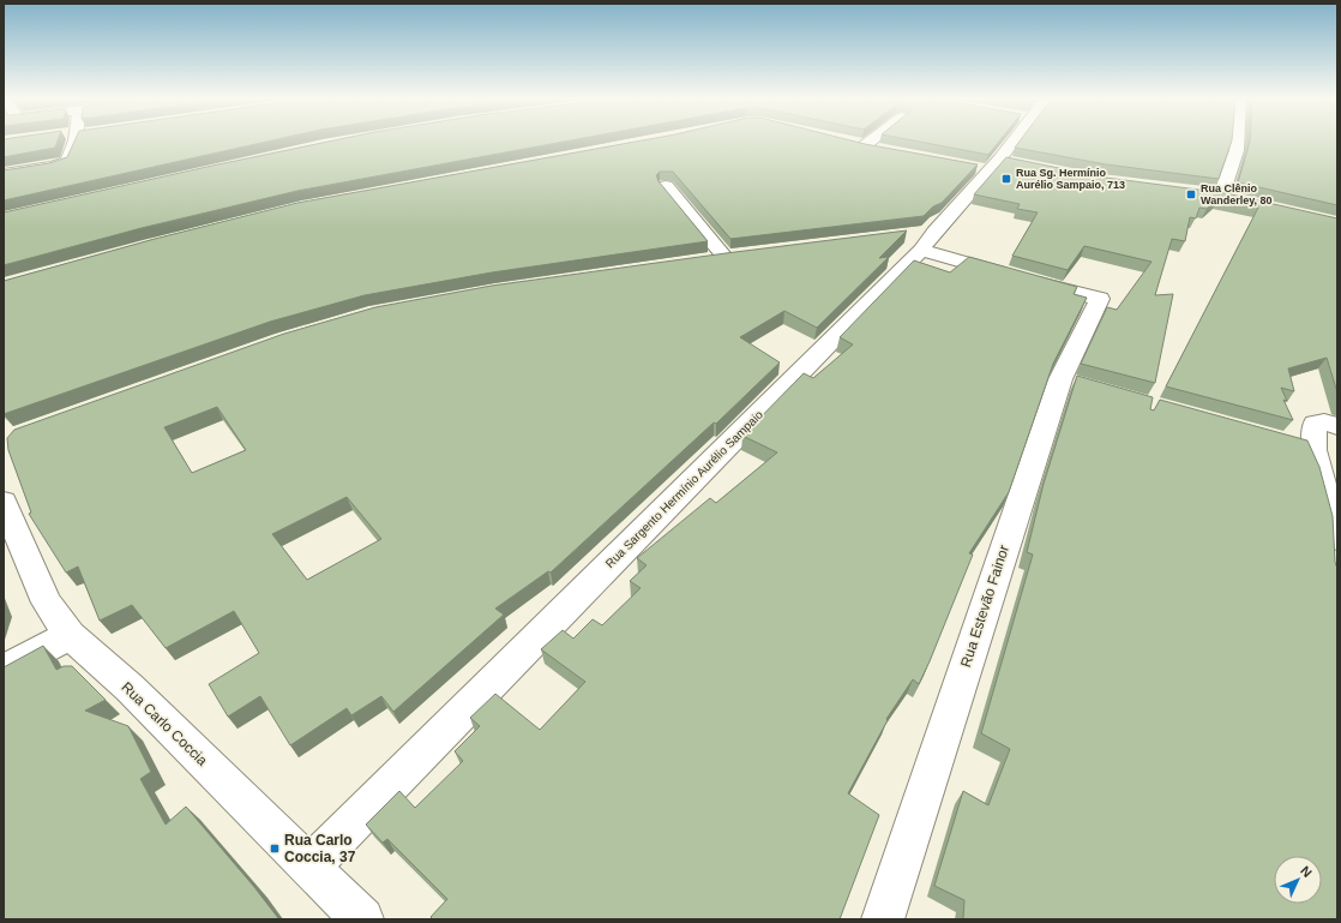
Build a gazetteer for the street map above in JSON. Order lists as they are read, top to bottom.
{
  "streets": {
    "street": ["Rua Sargento Hermínio Aurélio Sampaio", "Rua Estevão Fainor", "Rua Carlo Coccia"]
  },
  "crossings": [
    ["Rua Sargento Hermínio Aurélio Sampaio", "Rua Estevão Fainor"],
    ["Rua Sargento Hermínio Aurélio Sampaio", "Rua Carlo Coccia"]
  ],
  "places": {
    "transit": ["Rua Sg. Hermínio Aurélio Sampaio, 713", "Rua Clênio Wanderley, 80", "Rua Carlo Coccia, 37"]
  },
  "north": "top right"
}
